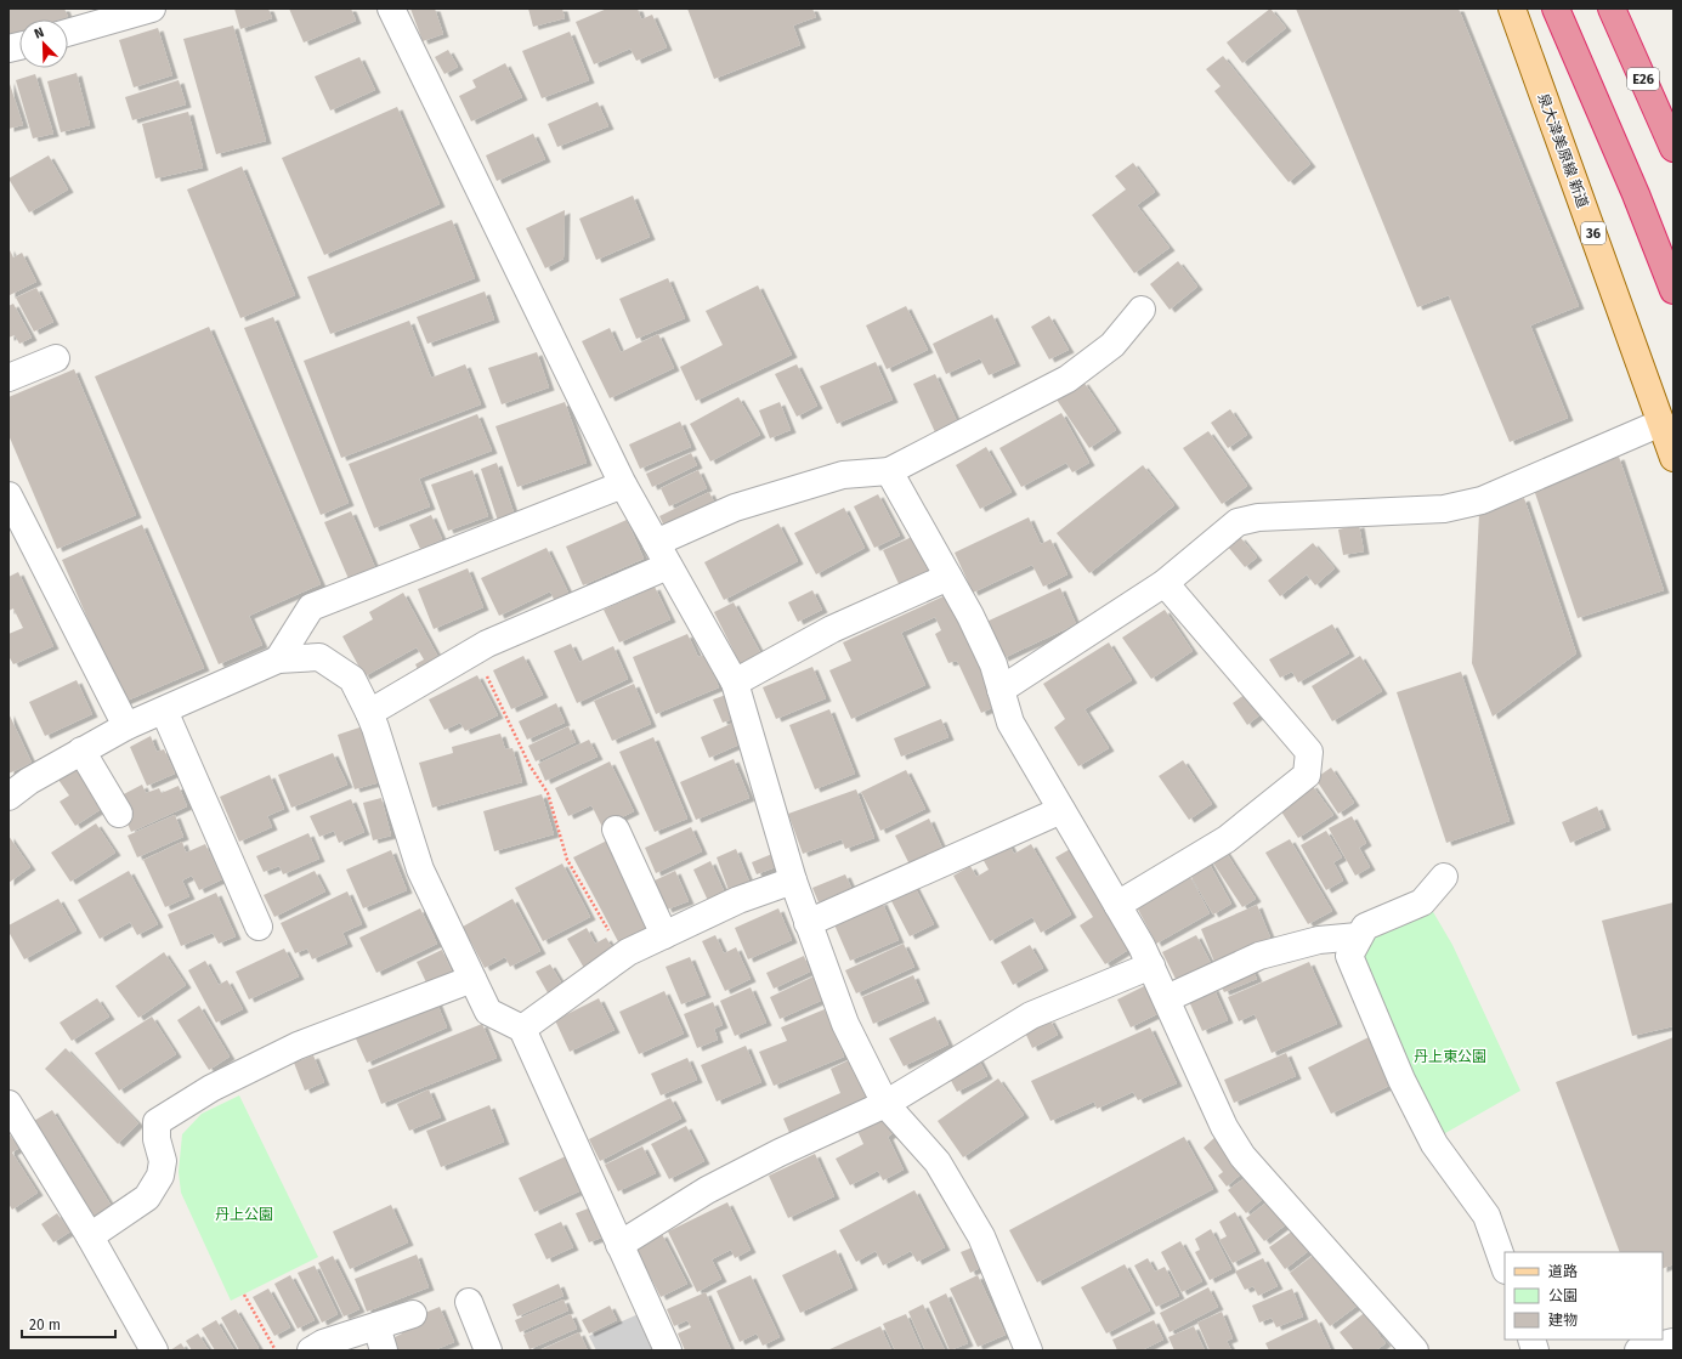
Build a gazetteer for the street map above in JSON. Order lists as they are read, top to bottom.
{
  "streets": {
    "highway": ["E26"],
    "main road": ["泉大津美原線 新道", "36"]
  },
  "parks": ["丹上東公園", "丹上公園"],
  "legend": ["道路", "公園", "建物"],
  "scale_bar": "20 m",
  "north": "top left"
}
